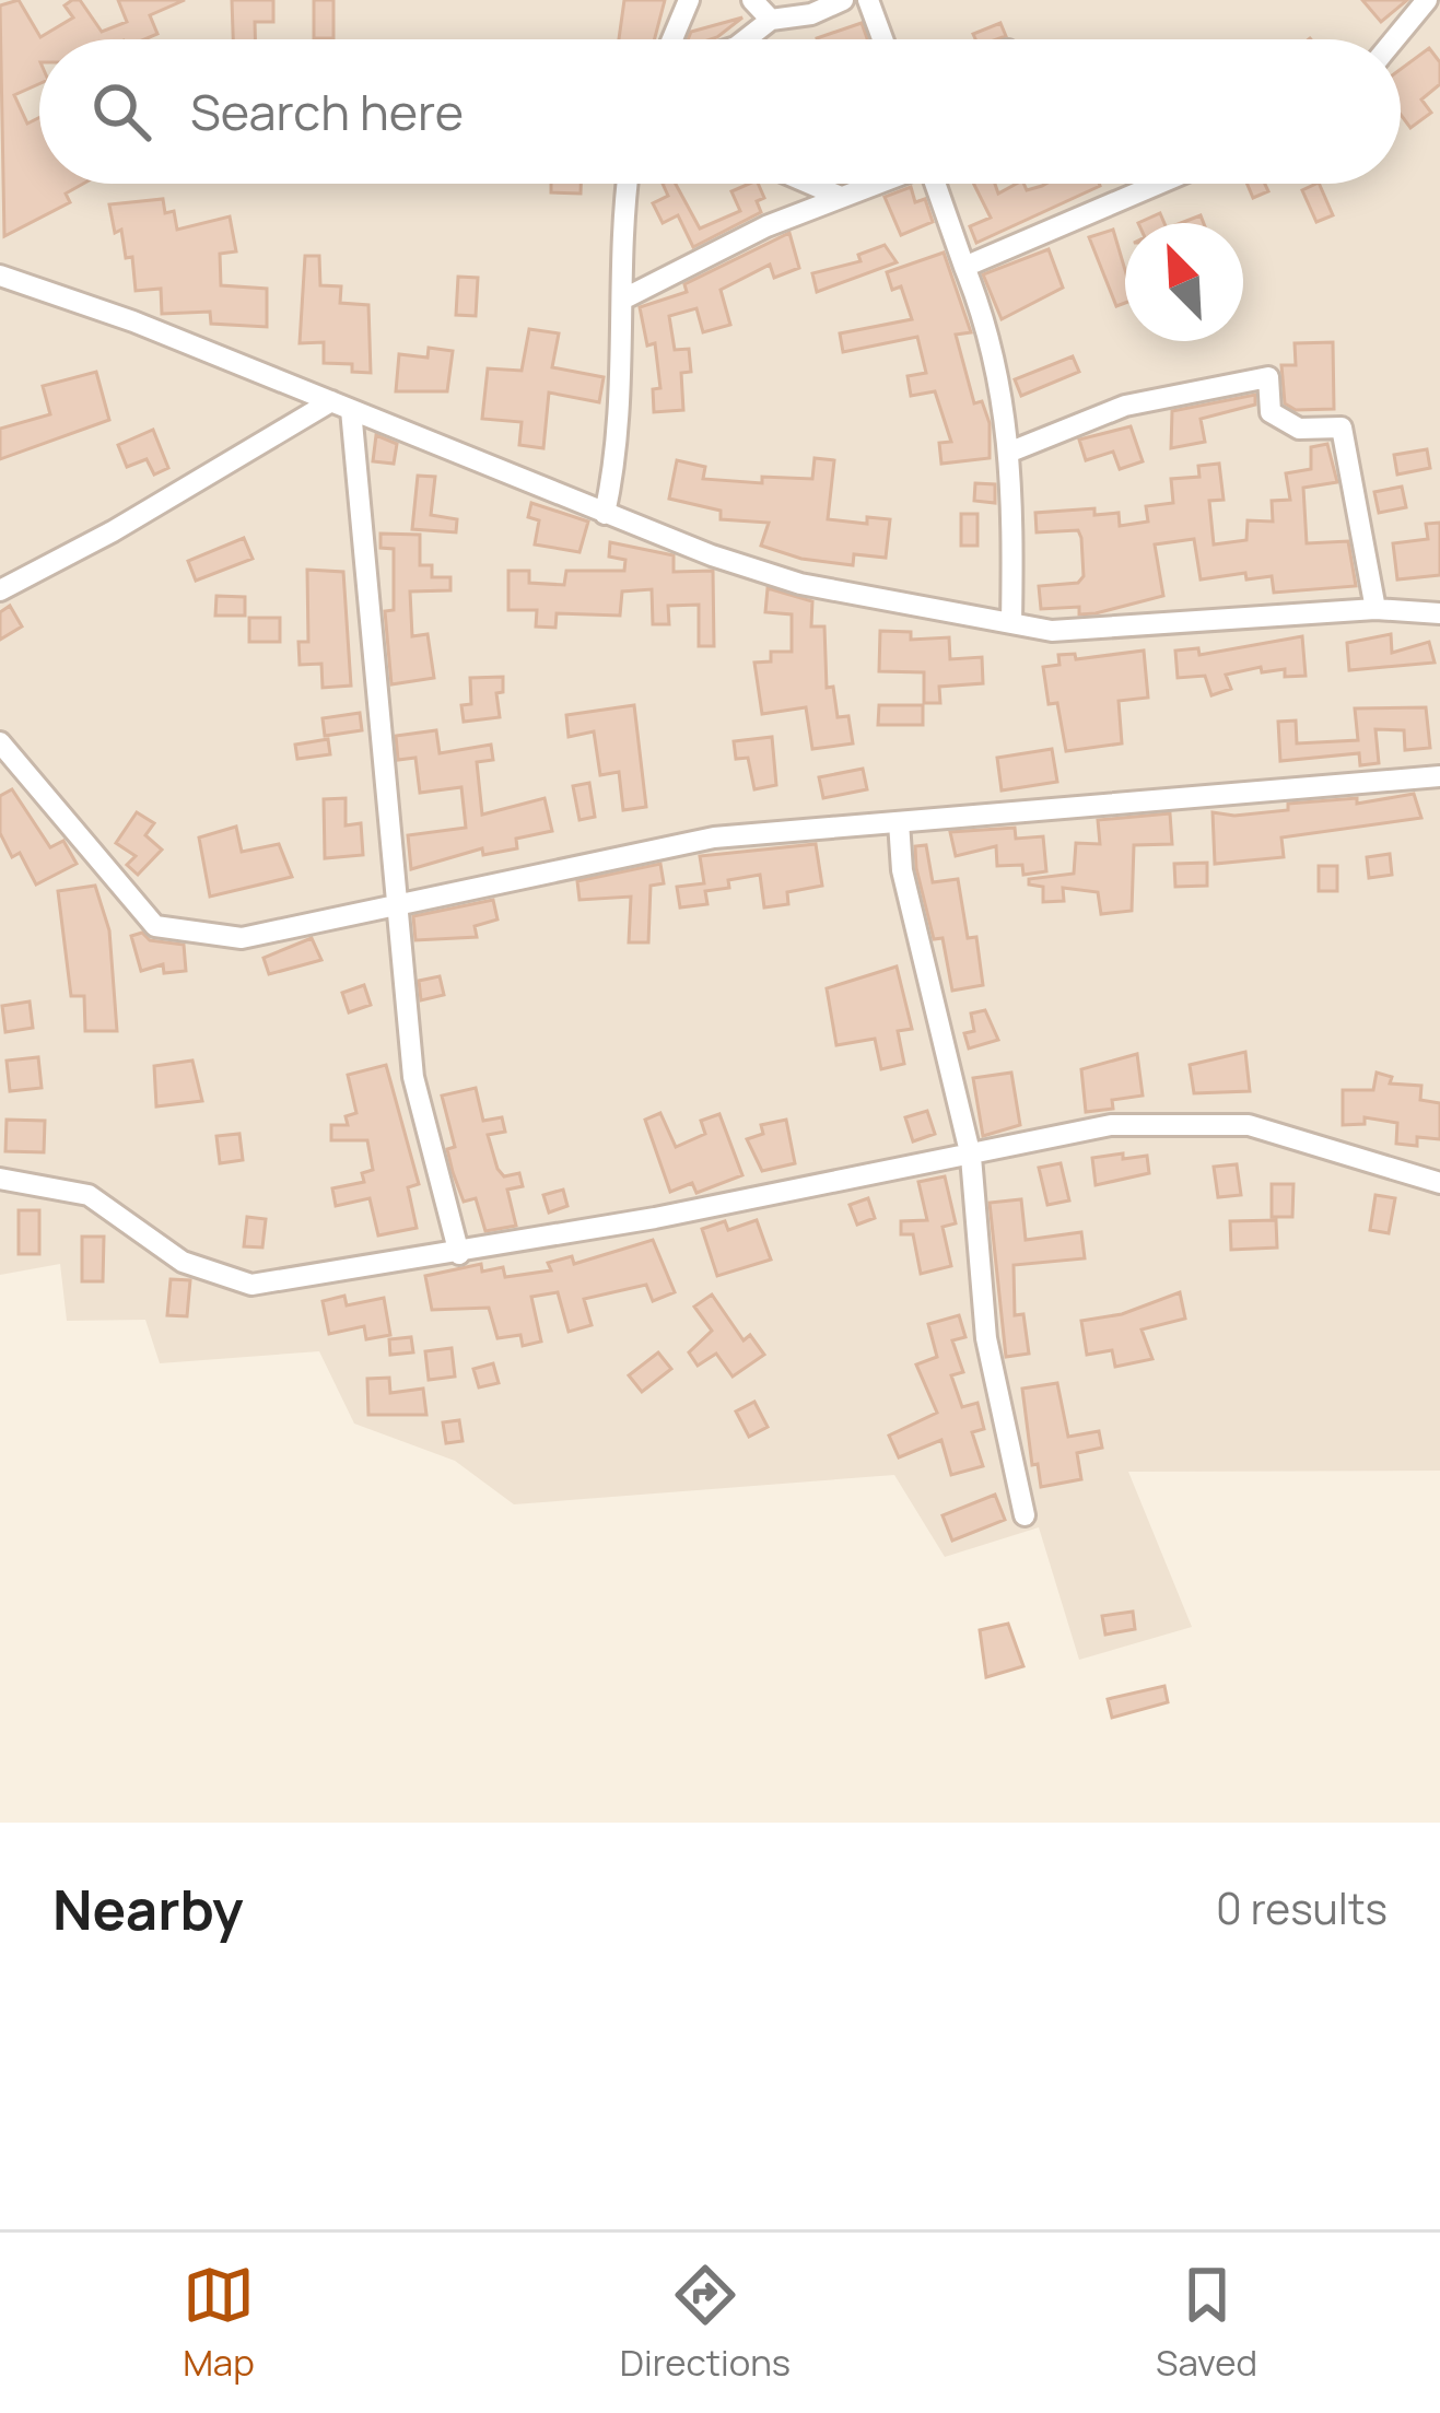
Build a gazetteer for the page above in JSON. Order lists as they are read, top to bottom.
{
  "north": "top left",
  "page": {
    "search": "Search here",
    "heading": ["Nearby", "0 results"],
    "nav": ["Map", "Directions", "Saved"]
  }
}
